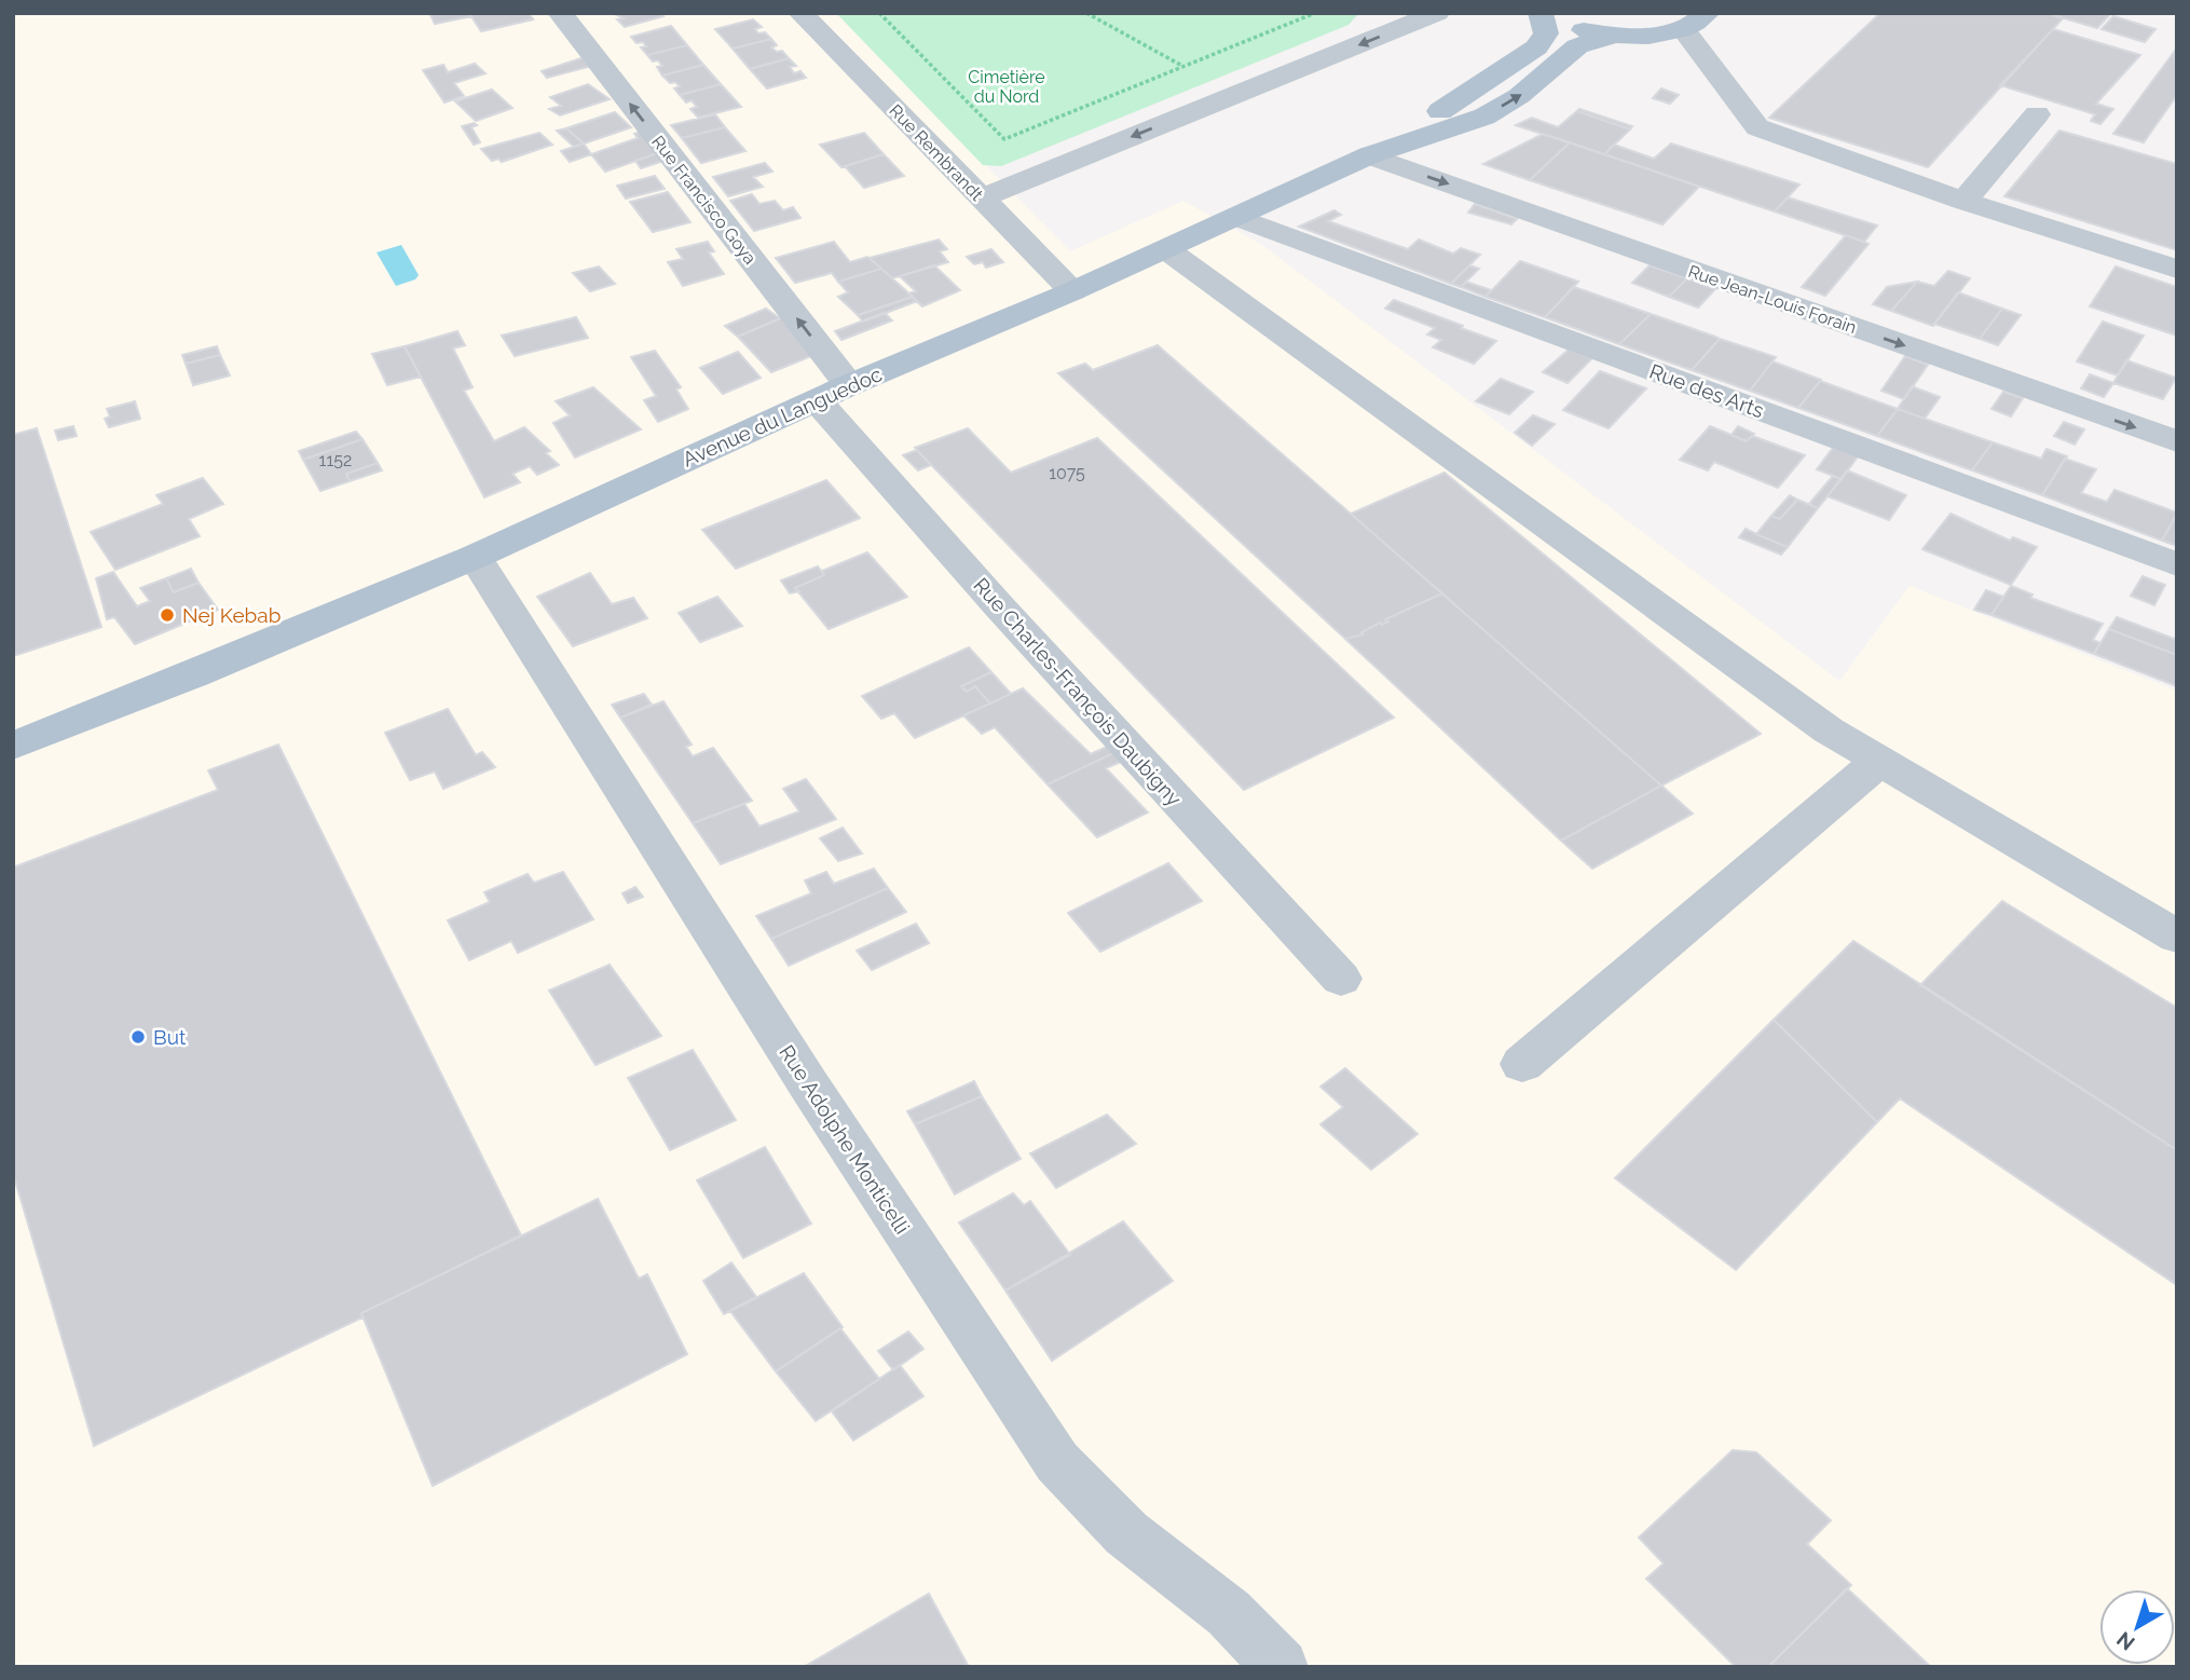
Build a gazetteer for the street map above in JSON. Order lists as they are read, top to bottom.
{
  "streets": {
    "main road": ["Avenue du Languedoc"],
    "street": [
      "Rue Rembrandt",
      "Rue Francisco Goya",
      "Rue Jean-Louis Forain",
      "Rue des Arts",
      "Rue Charles-François Daubigny",
      "Rue Adolphe Monticelli"
    ]
  },
  "crossings": [
    ["Rue Rembrandt", "Avenue du Languedoc"],
    ["Rue Francisco Goya", "Avenue du Languedoc"],
    ["Rue Francisco Goya", "Rue Charles-François Daubigny"],
    ["Rue Jean-Louis Forain", "Avenue du Languedoc"],
    ["Rue des Arts", "Avenue du Languedoc"],
    ["Avenue du Languedoc", "Rue Charles-François Daubigny"],
    ["Avenue du Languedoc", "Rue Adolphe Monticelli"]
  ],
  "one_way": ["Rue Francisco Goya"],
  "parks": ["Cimetière du Nord"],
  "places": ["Nej Kebab", "But"],
  "house_numbers": ["1152", "1075"],
  "north": "bottom left"
}
